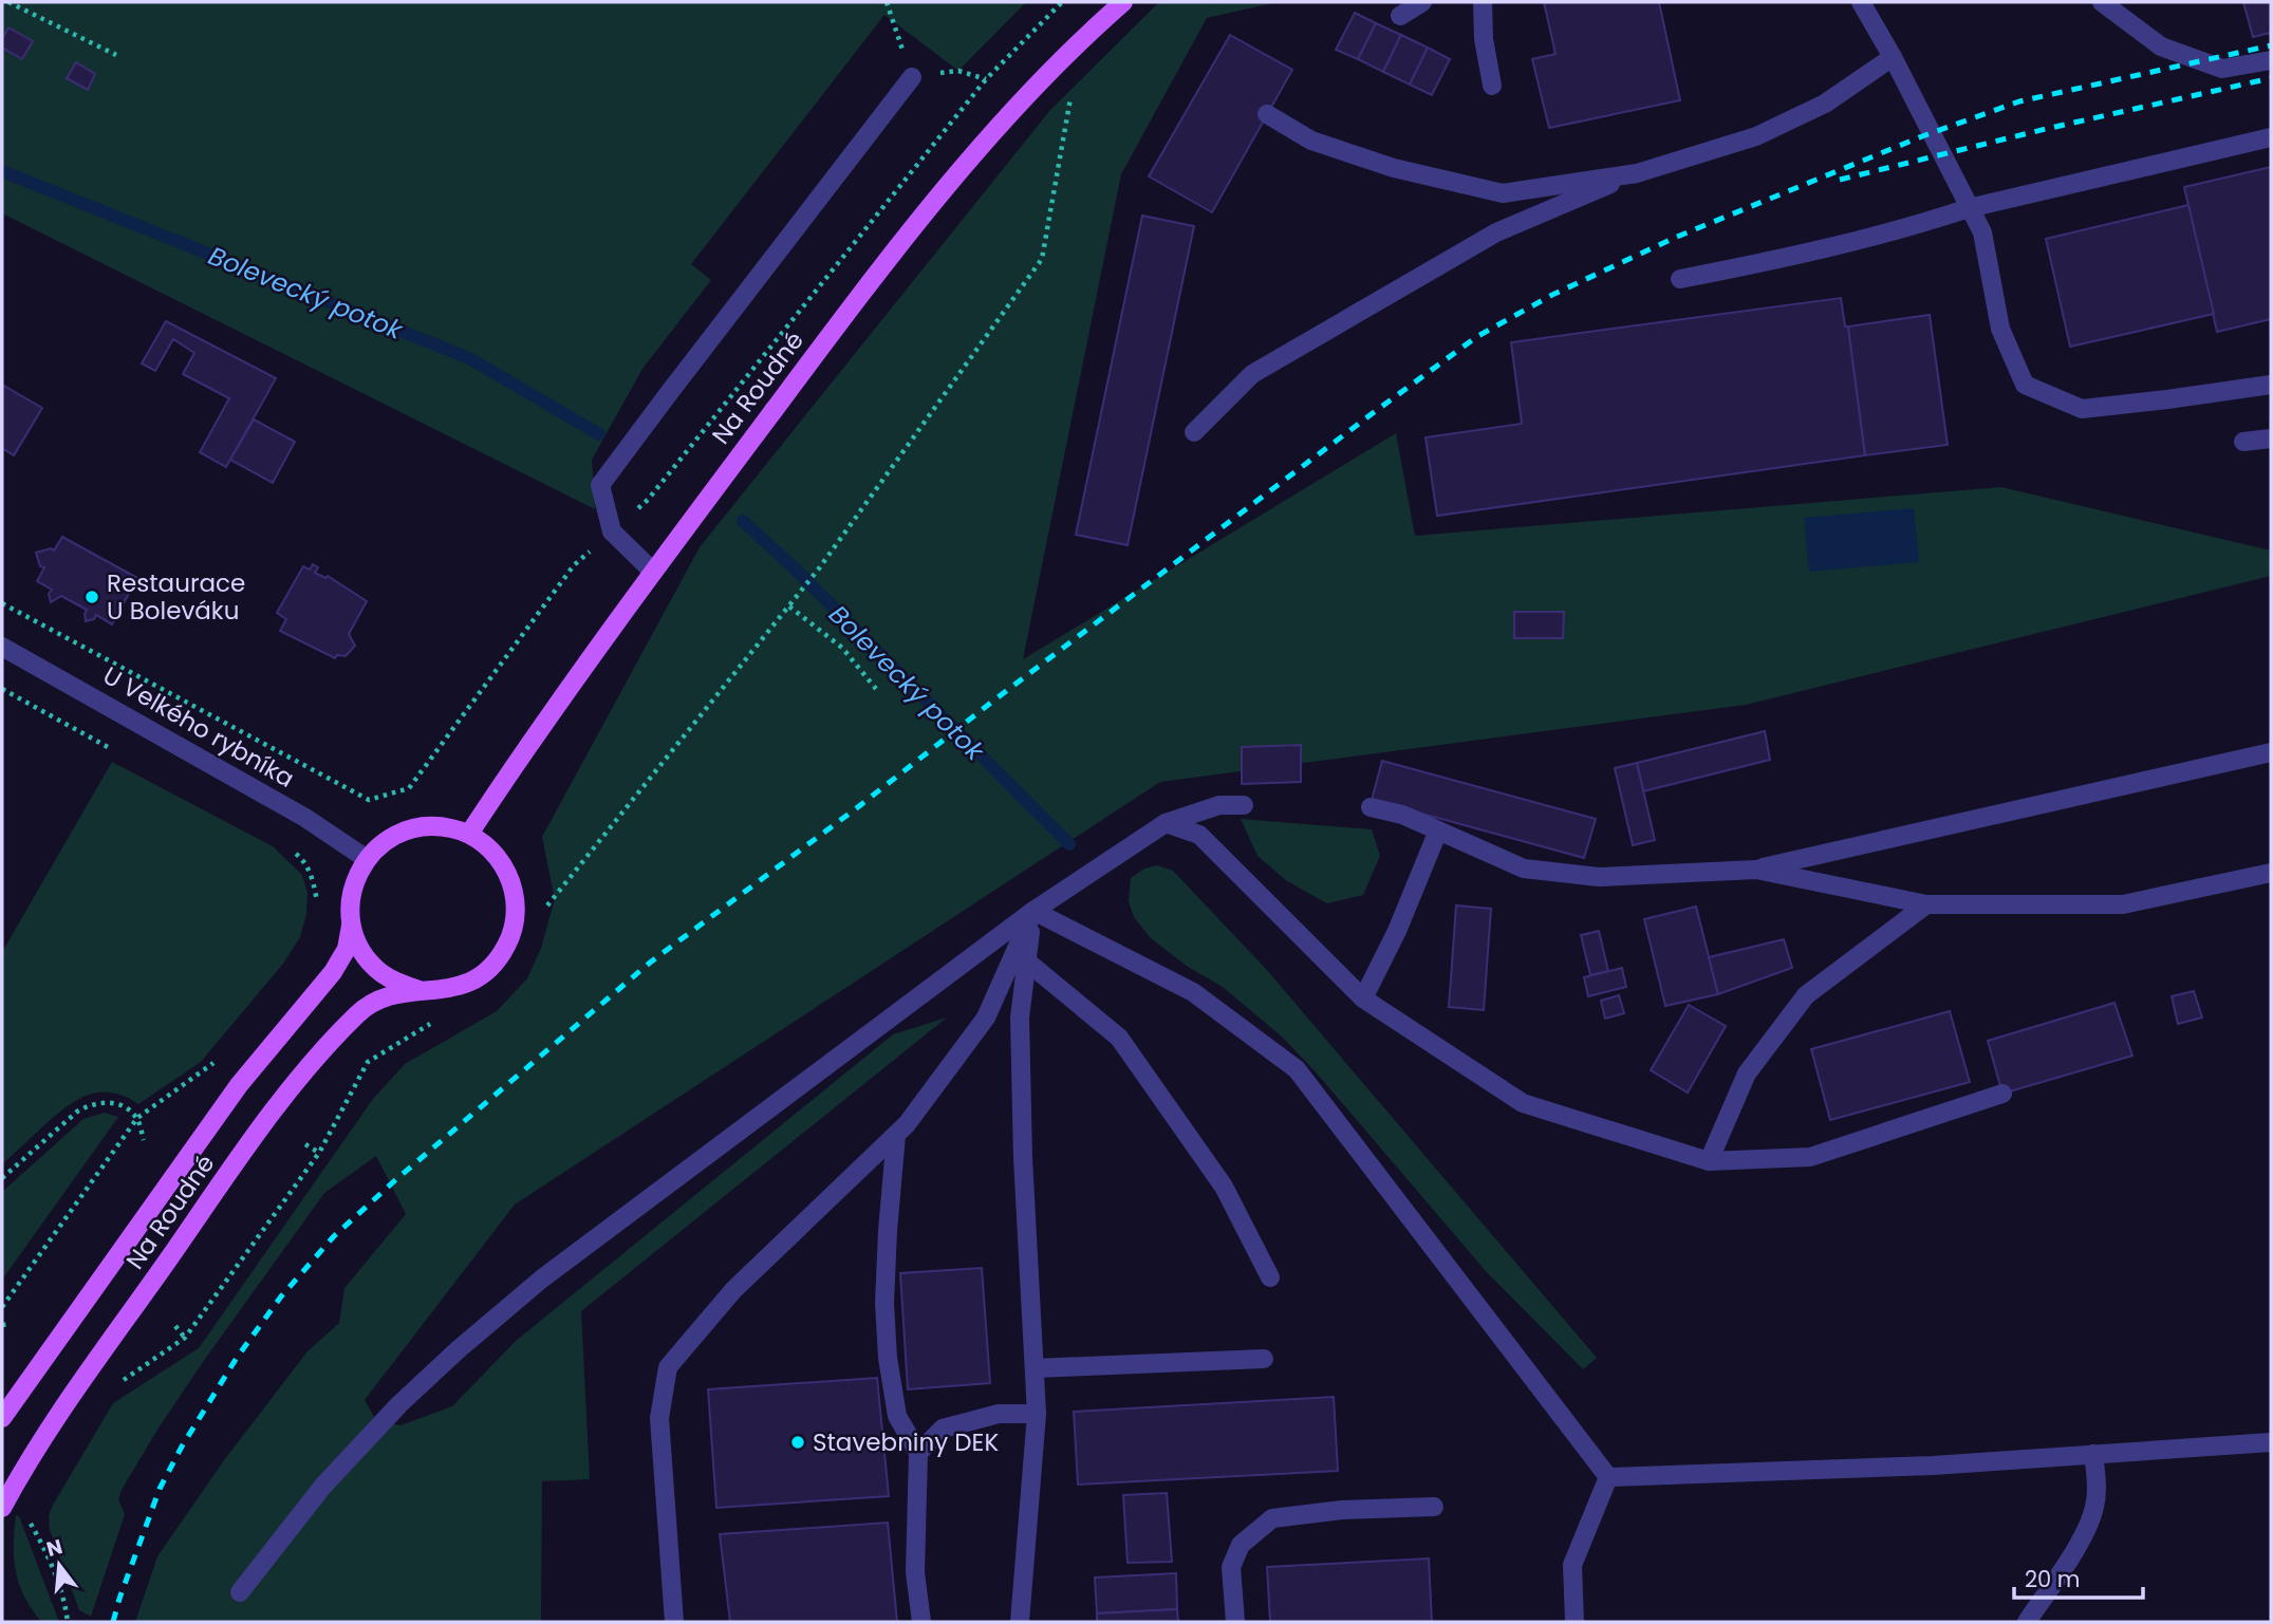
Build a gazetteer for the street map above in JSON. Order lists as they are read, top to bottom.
{
  "streets": {
    "main road": ["Na Roudné"],
    "street": ["U Velkého rybníka"]
  },
  "crossings": [
    ["Na Roudné", "U Velkého rybníka"]
  ],
  "water": ["Bolevecký potok"],
  "places": ["Restaurace U Boleváku", "Stavebniny DEK"],
  "scale_bar": "20 m",
  "north": "top"
}
